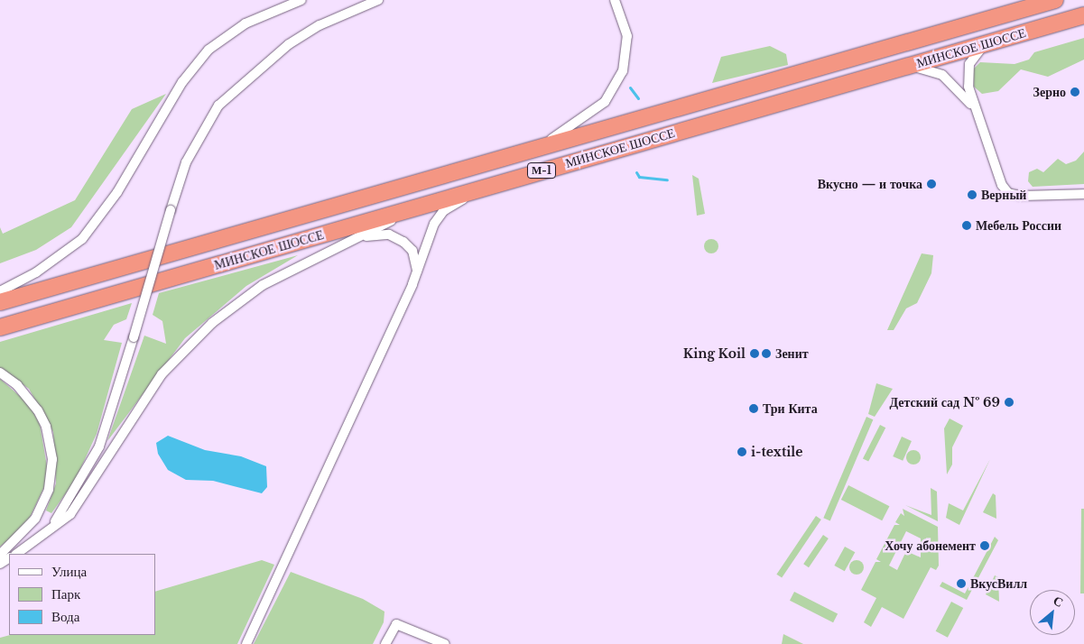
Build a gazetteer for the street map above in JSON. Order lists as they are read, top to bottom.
{
  "streets": {
    "highway": ["МИНСКОЕ ШОССЕ", "М-1"]
  },
  "places": [
    "Зерно",
    "Вкусно — и точка",
    "Верный",
    "Мебель России",
    "King Koil",
    "Зенит",
    "Детский сад № 69",
    "Три Кита",
    "i-textile",
    "Хочу абонемент",
    "ВкусВилл"
  ],
  "legend": ["Улица", "Парк", "Вода"],
  "north": "top right"
}
